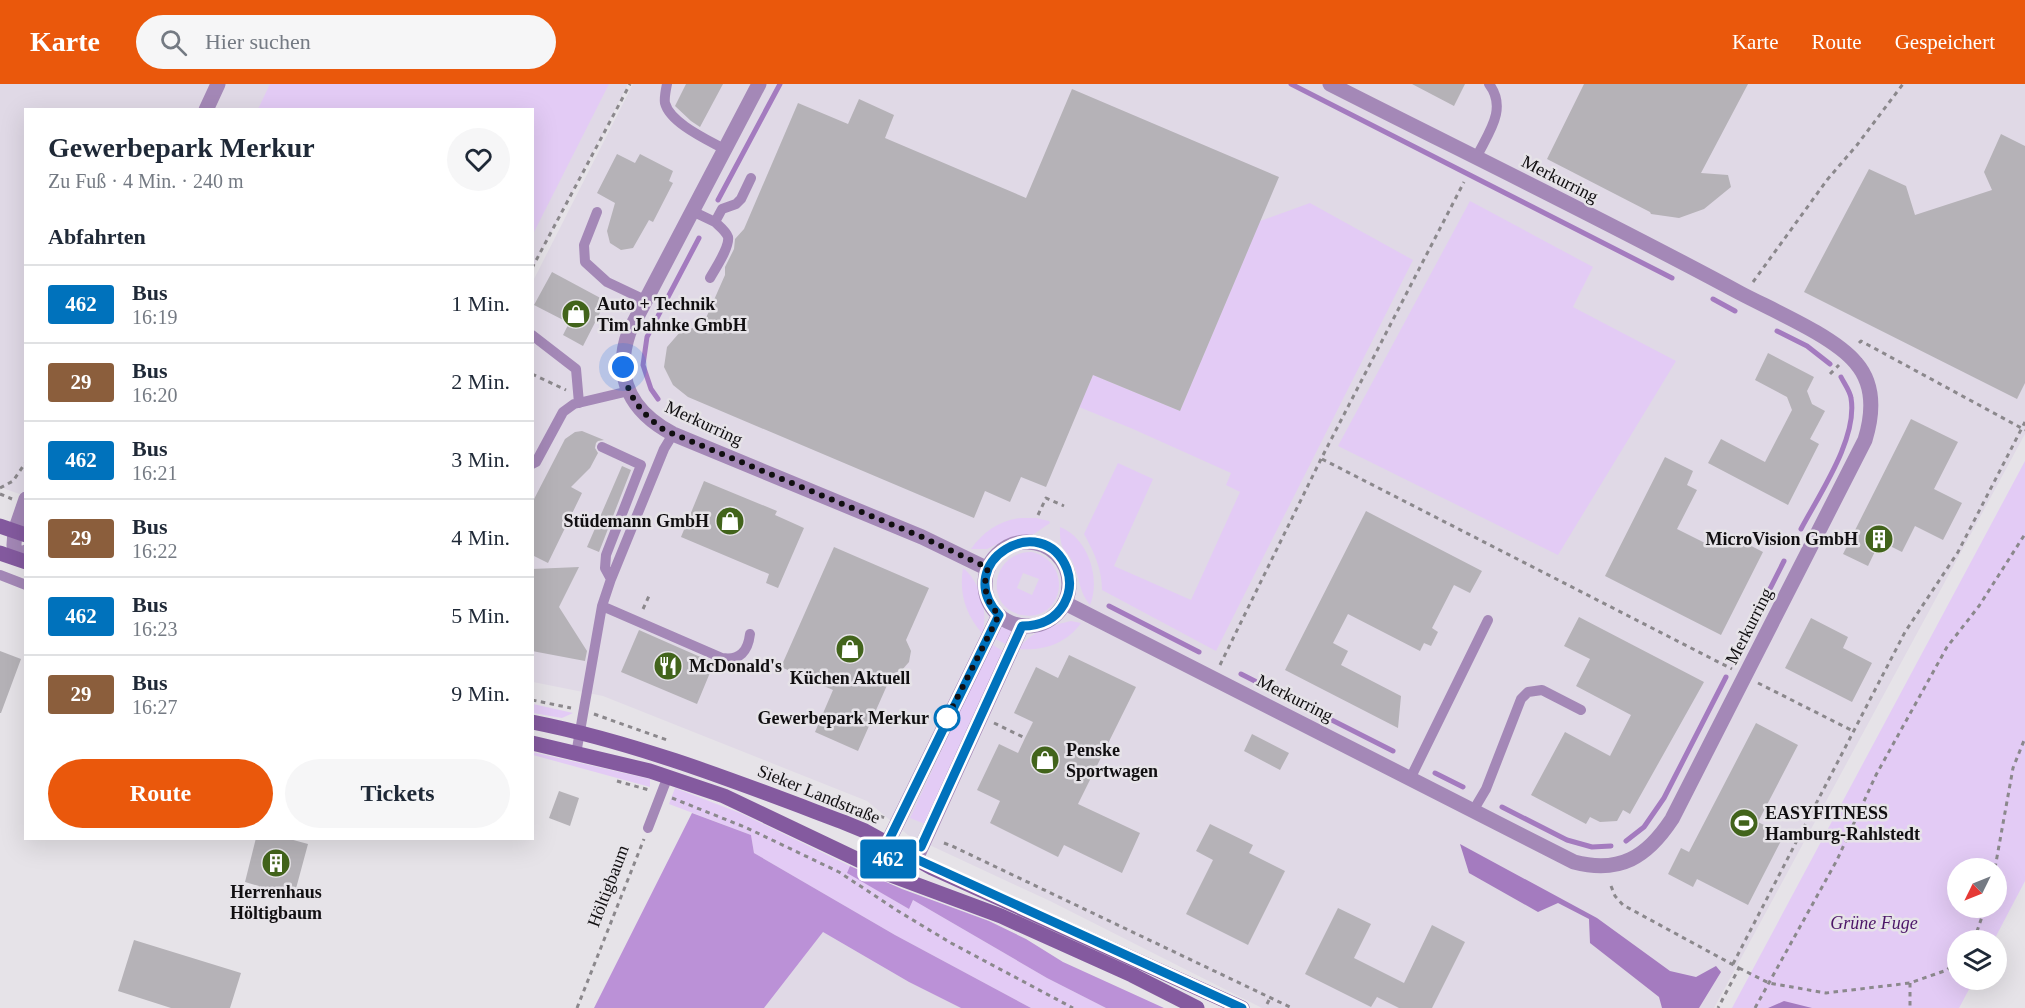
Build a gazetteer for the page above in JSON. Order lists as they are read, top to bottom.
{
  "streets": {
    "main road": ["Sieker Landstraße"],
    "street": ["Merkurring"],
    "lane": ["Höltigbaum"]
  },
  "parks": ["Grüne Fuge"],
  "places": {
    "shop": [
      "Auto + Technik Tim Jahnke GmbH",
      "Stüdemann GmbH",
      "Küchen Aktuell",
      "Penske Sportwagen"
    ],
    "building": ["MicroVision GmbH", "Herrenhaus Höltigbaum"],
    "restaurant": ["McDonald's"],
    "other": ["Gewerbepark Merkur"],
    "sports": ["EASYFITNESS Hamburg-Rahlstedt"]
  },
  "lines": ["bus line 462"],
  "north": "bottom left",
  "page": {
    "header": "Karte",
    "search": "Hier suchen",
    "nav": ["Karte", "Route", "Gespeichert"],
    "on_map": "462",
    "heading": [
      ["Gewerbepark Merkur", "Zu Fuß · 4 Min. · 240 m"],
      "Abfahrten"
    ],
    "list": [
      {
        "mark": "462",
        "name": "Bus",
        "note": "16:19",
        "value": "1 Min."
      },
      {
        "mark": "29",
        "name": "Bus",
        "note": "16:20",
        "value": "2 Min."
      },
      {
        "mark": "462",
        "name": "Bus",
        "note": "16:21",
        "value": "3 Min."
      },
      {
        "mark": "29",
        "name": "Bus",
        "note": "16:22",
        "value": "4 Min."
      },
      {
        "mark": "462",
        "name": "Bus",
        "note": "16:23",
        "value": "5 Min."
      },
      {
        "mark": "29",
        "name": "Bus",
        "note": "16:27",
        "value": "9 Min."
      }
    ],
    "buttons": ["Route", "Tickets"]
  }
}
